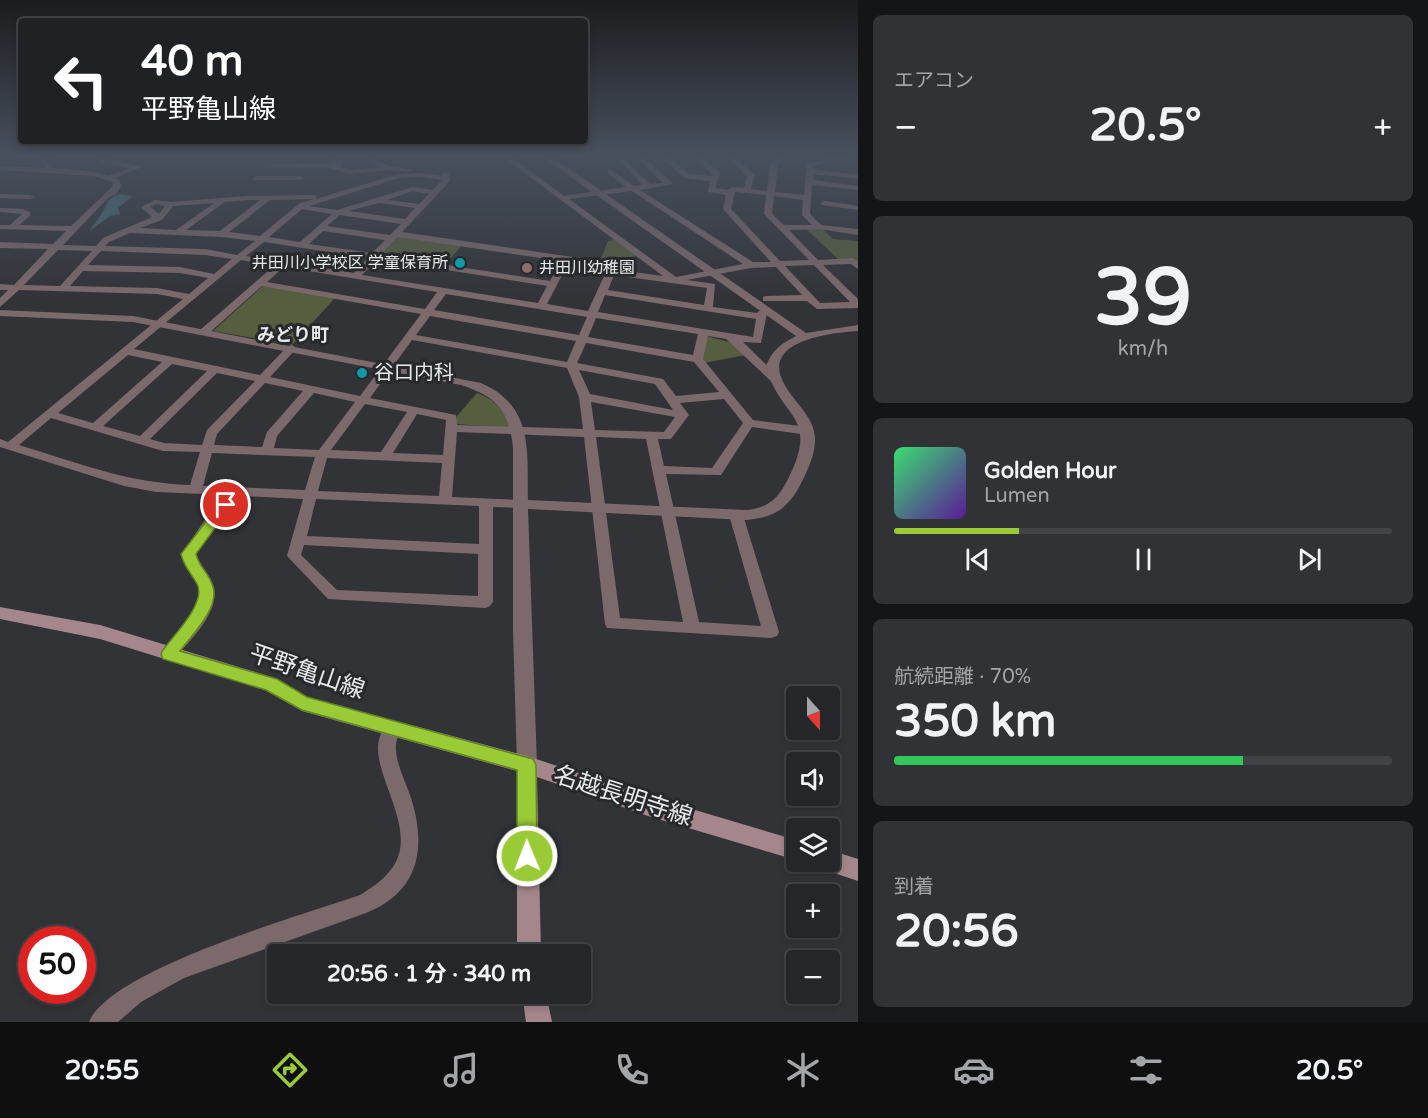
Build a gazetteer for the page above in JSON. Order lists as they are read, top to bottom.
{
  "streets": {
    "main road": ["平野亀山線", "名越長明寺線"]
  },
  "crossings": [
    ["平野亀山線", "名越長明寺線"]
  ],
  "districts": ["みどり町"],
  "places": ["井田川小学校区 学童保育所", "井田川幼稚園", "谷口内科"],
  "north": "bottom",
  "page": {
    "tile": [
      "エアコン",
      ["39", "km/h"],
      ["航続距離 · 70%", "350 km"],
      ["到着", "20:56"]
    ],
    "turn": ["40 m", "平野亀山線"],
    "heat": ["−", "20.5°", "+"],
    "song": ["Golden Hour", "Lumen"],
    "map_buttons": ["+", "−"],
    "limit": "50",
    "trip": "20:56 · 1 分 · 340 m",
    "tabs": ["20:55", "20.5°"]
  }
}
